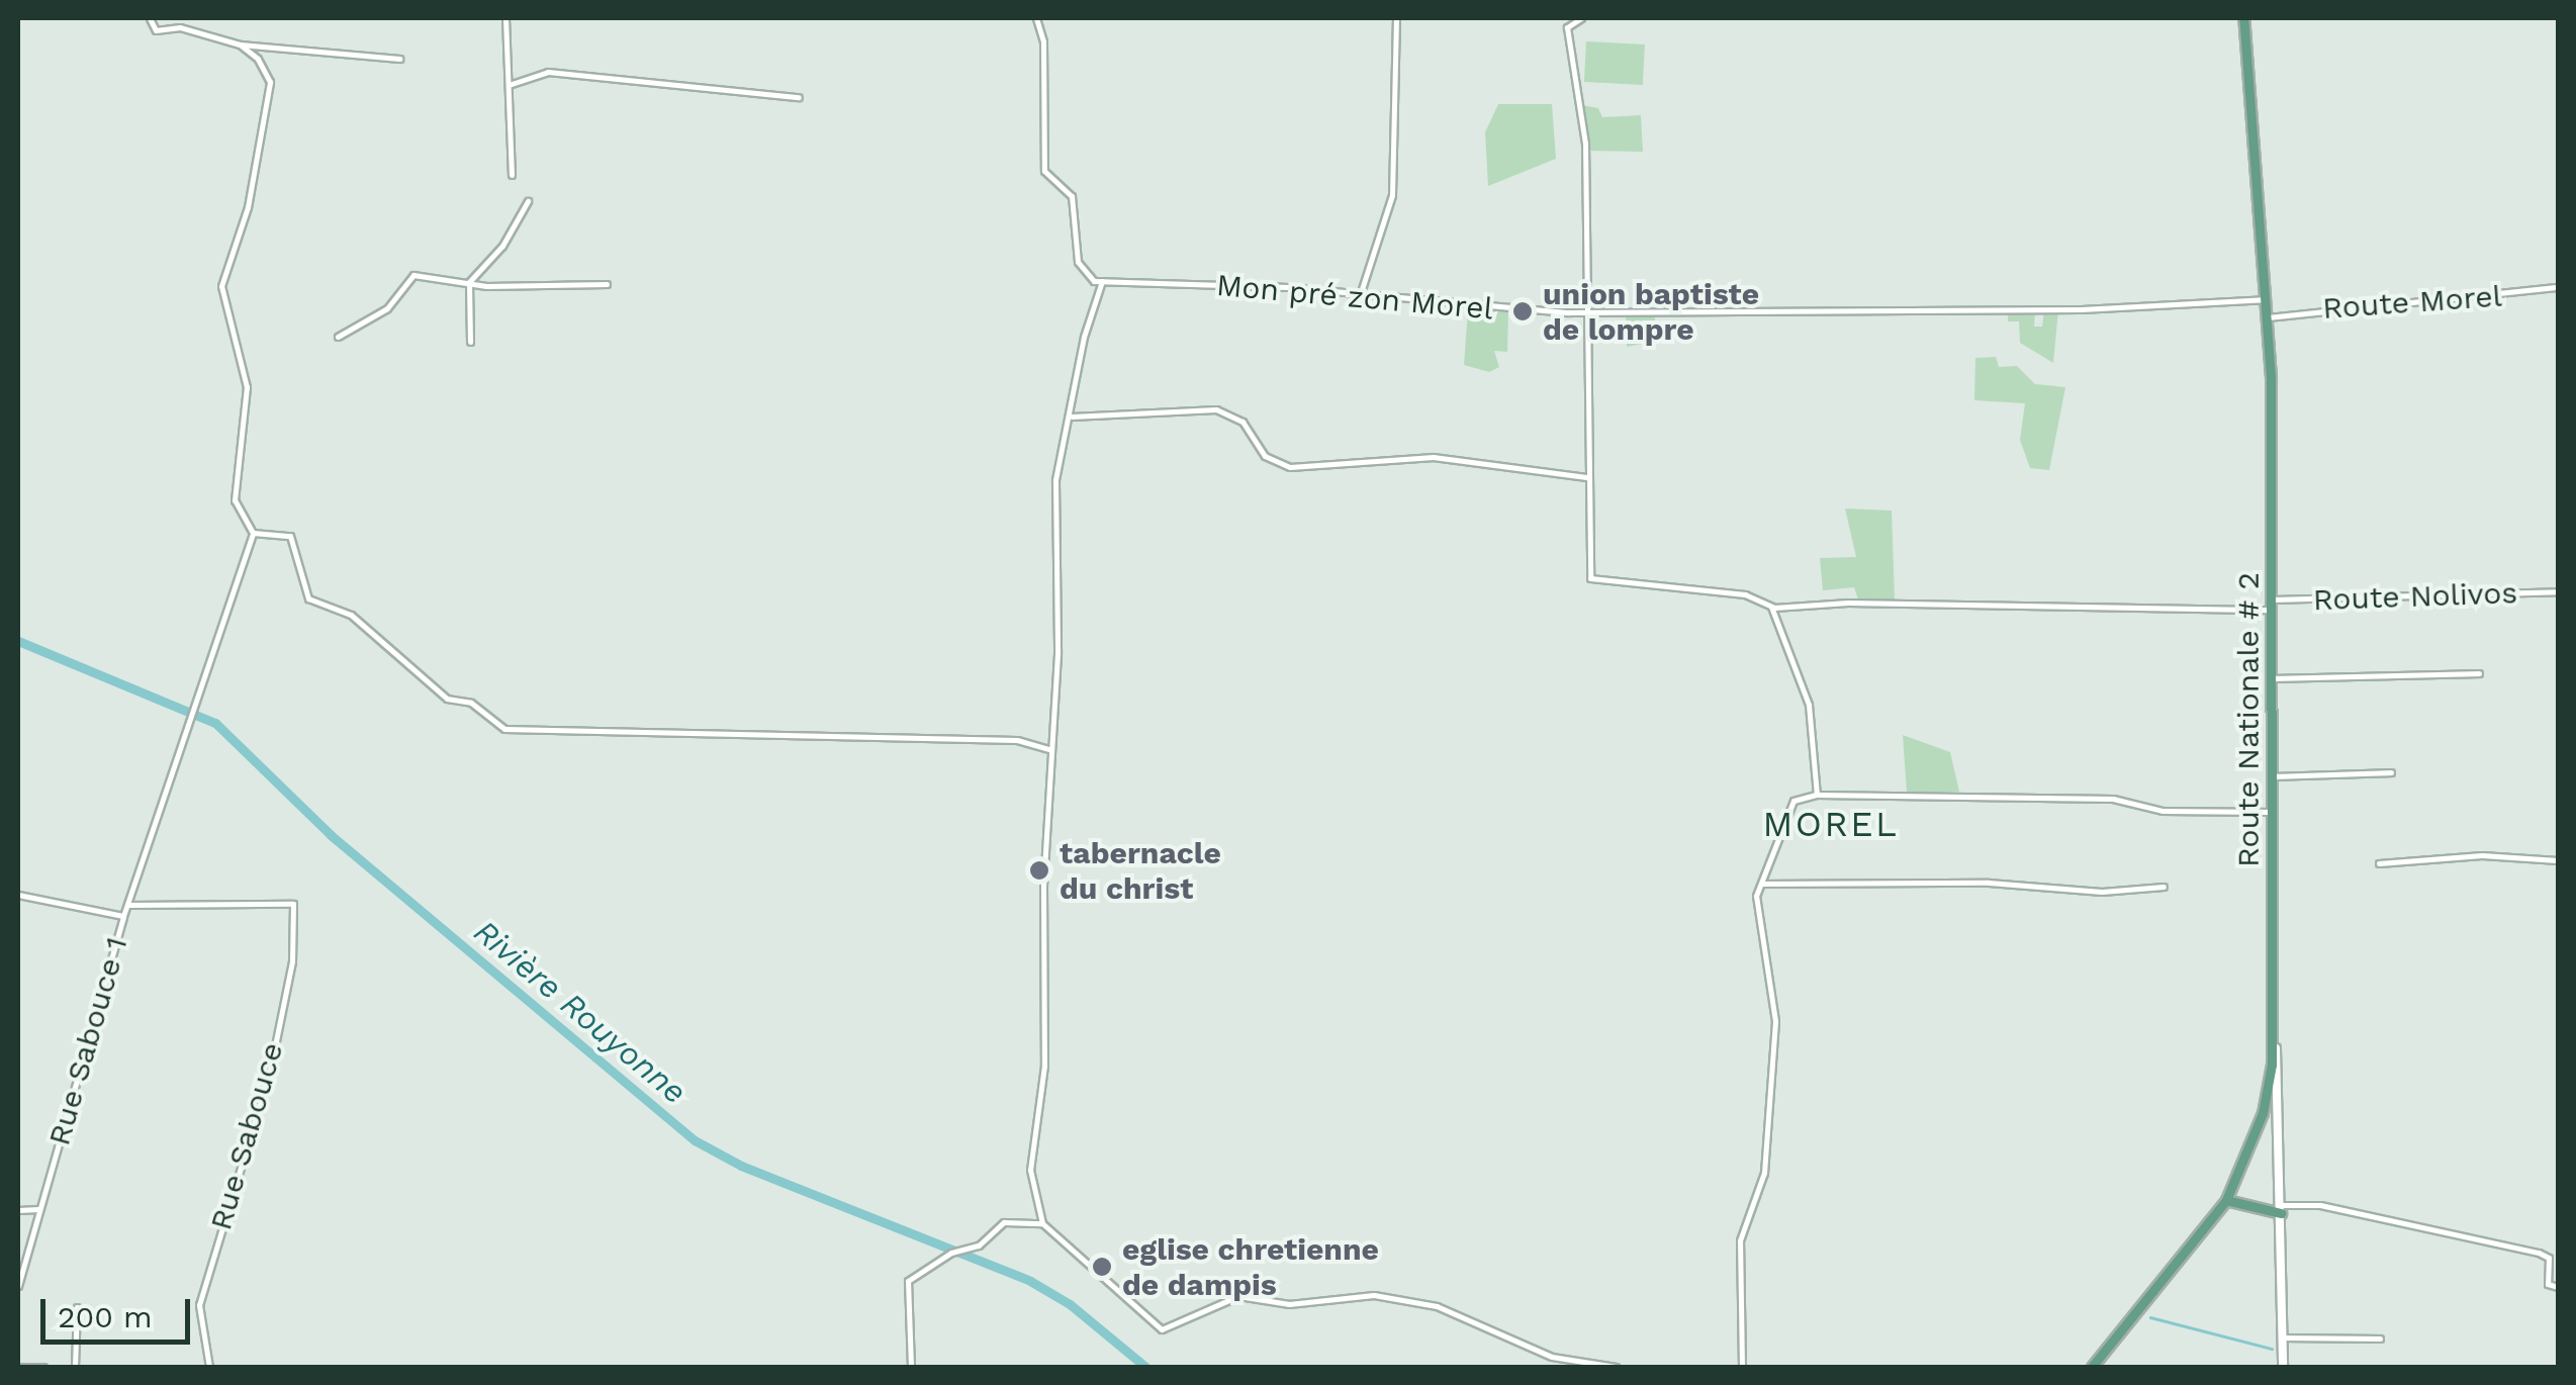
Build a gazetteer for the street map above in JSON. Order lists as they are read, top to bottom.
{
  "streets": {
    "main road": ["Route Nationale # 2"],
    "street": [
      "Mon pré zon Morel",
      "Route Morel",
      "Route Nolivos",
      "Rue Sabouce 1",
      "Rue Sabouce"
    ]
  },
  "crossings": [
    ["Mon pré zon Morel", "Route Nationale # 2"],
    ["Route Morel", "Route Nationale # 2"],
    ["Route Nolivos", "Route Nationale # 2"],
    ["Rue Sabouce 1", "Rue Sabouce"]
  ],
  "districts": ["MOREL"],
  "water": ["Rivière Rouyonne"],
  "places": ["union baptiste de lompre", "tabernacle du christ", "eglise chretienne de dampis"],
  "scale_bar": "200 m"
}
